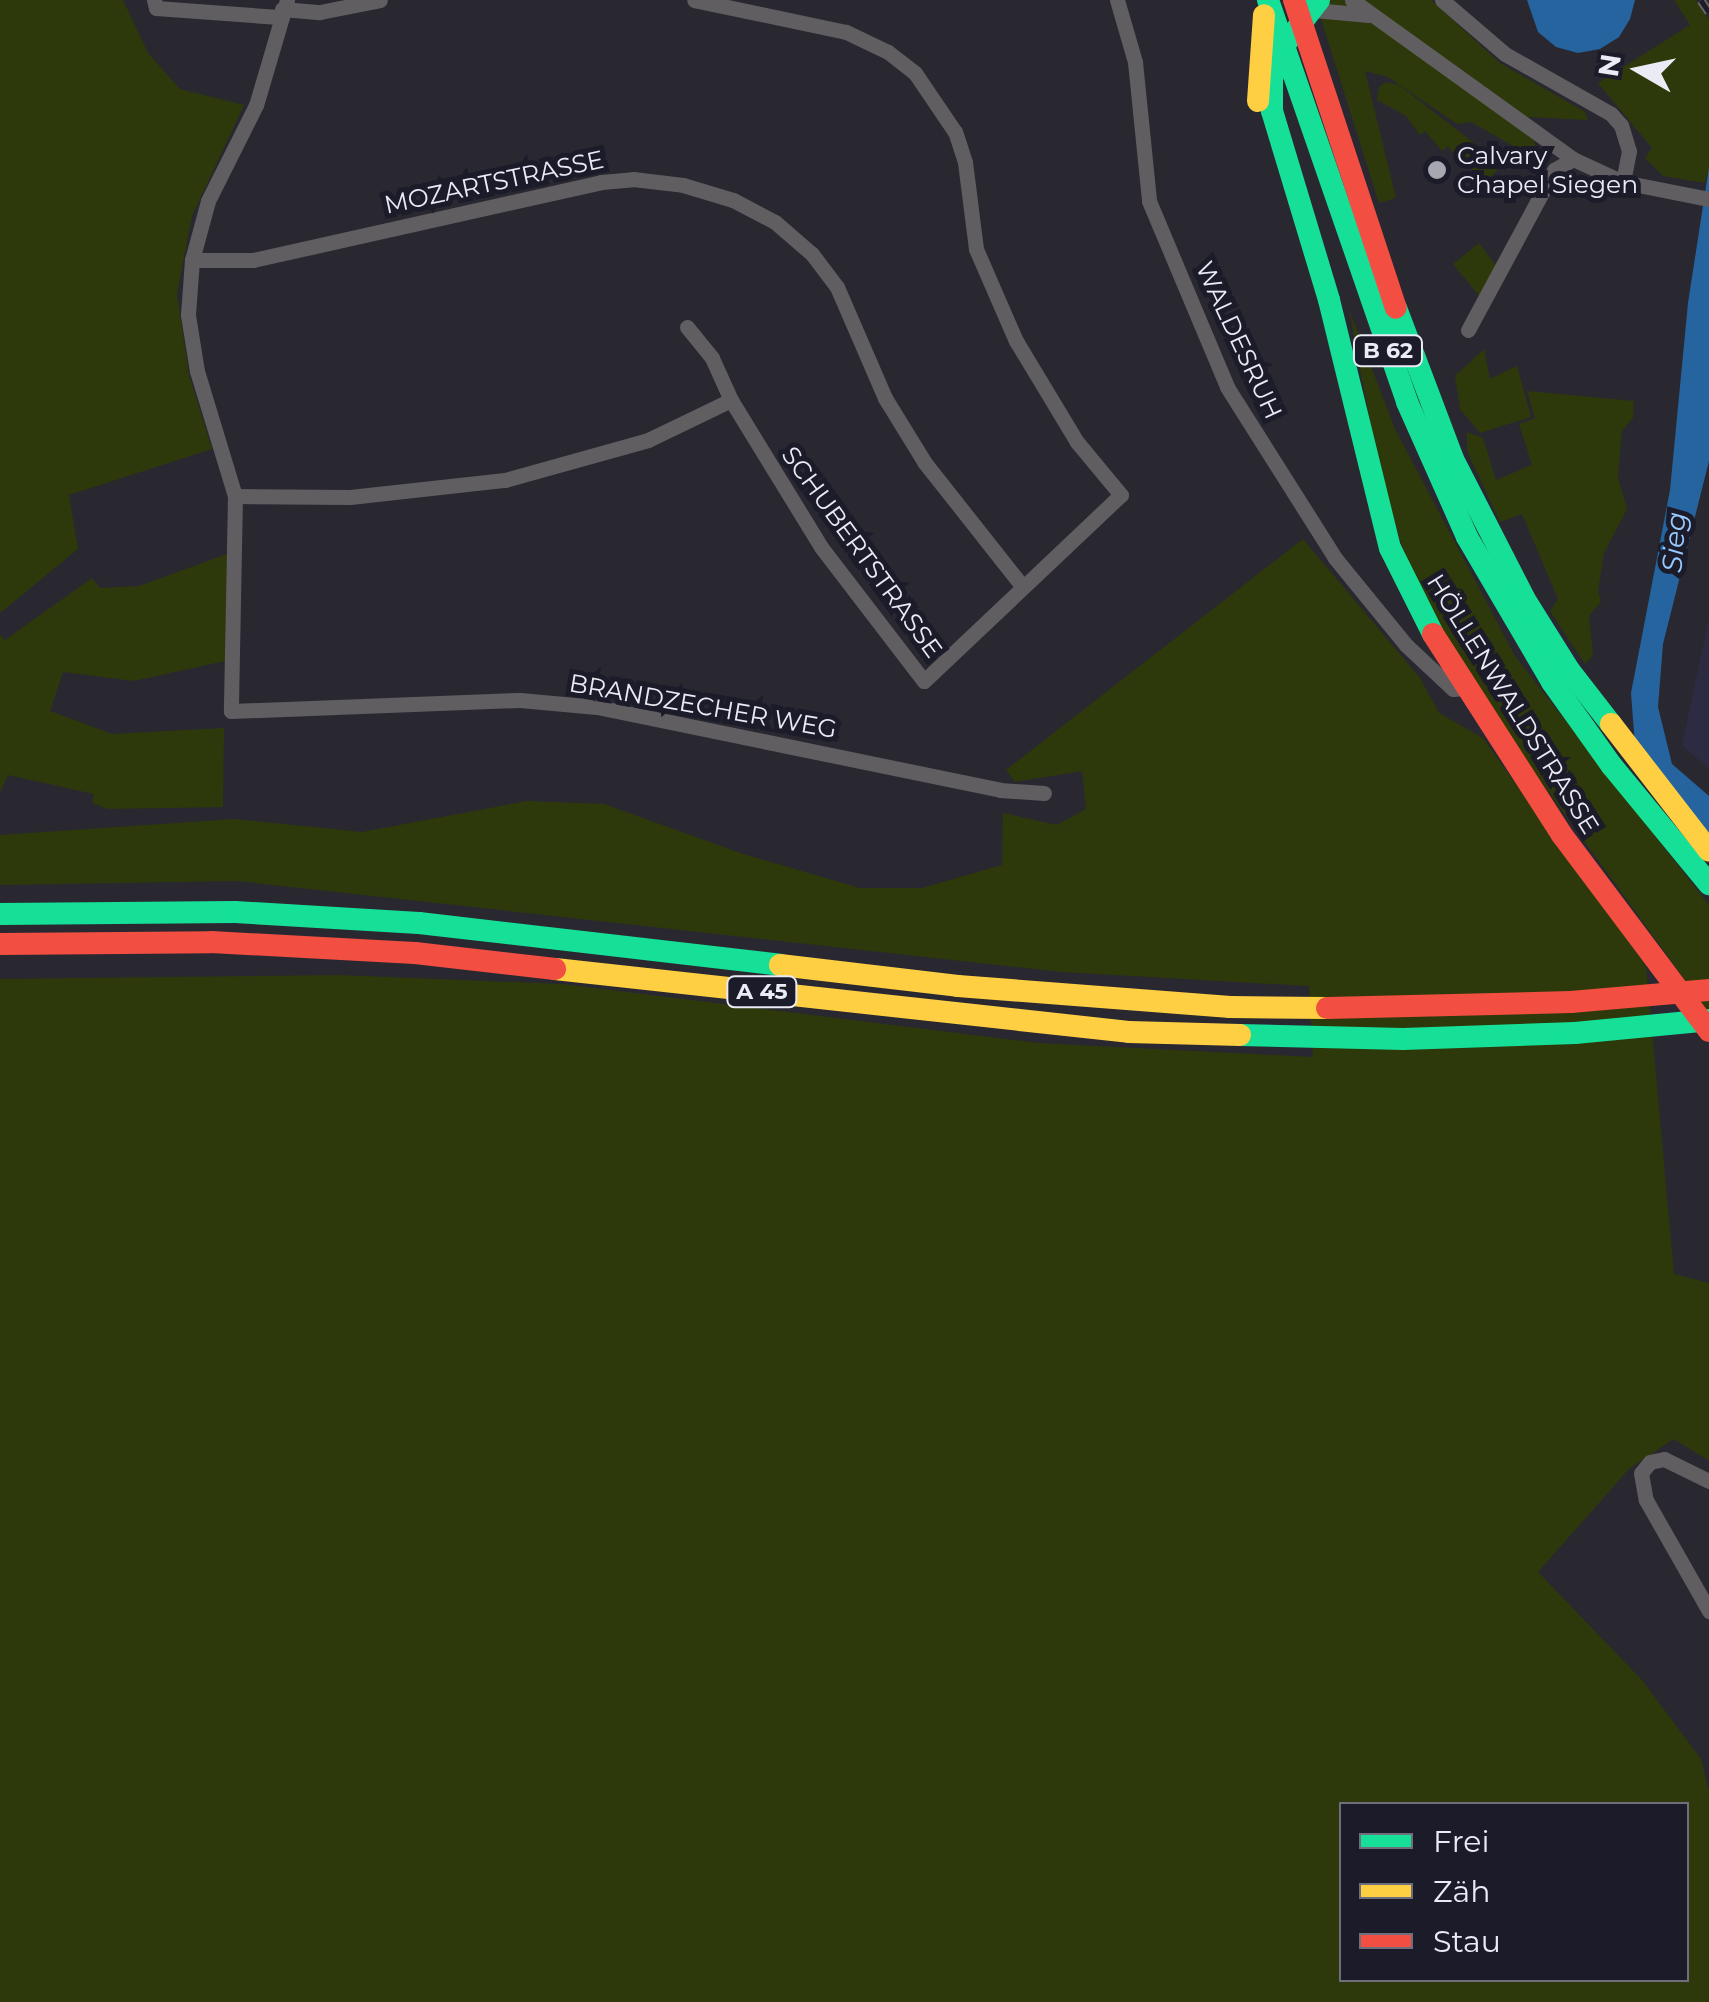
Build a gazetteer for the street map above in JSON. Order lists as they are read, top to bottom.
{
  "streets": {
    "main road": ["B 62", "HÖLLENWALDSTRASSE", "A 45"],
    "street": [
      "MOZARTSTRASSE",
      "WALDESRUH",
      "SCHUBERTSTRASSE",
      "BRANDZECHER WEG"
    ]
  },
  "crossings": [
    ["MOZARTSTRASSE", "SCHUBERTSTRASSE"],
    ["WALDESRUH", "HÖLLENWALDSTRASSE"],
    ["B 62", "HÖLLENWALDSTRASSE"]
  ],
  "water": ["Sieg"],
  "places": ["Calvary Chapel Siegen"],
  "legend": ["Frei", "Zäh", "Stau"],
  "north": "left"
}
